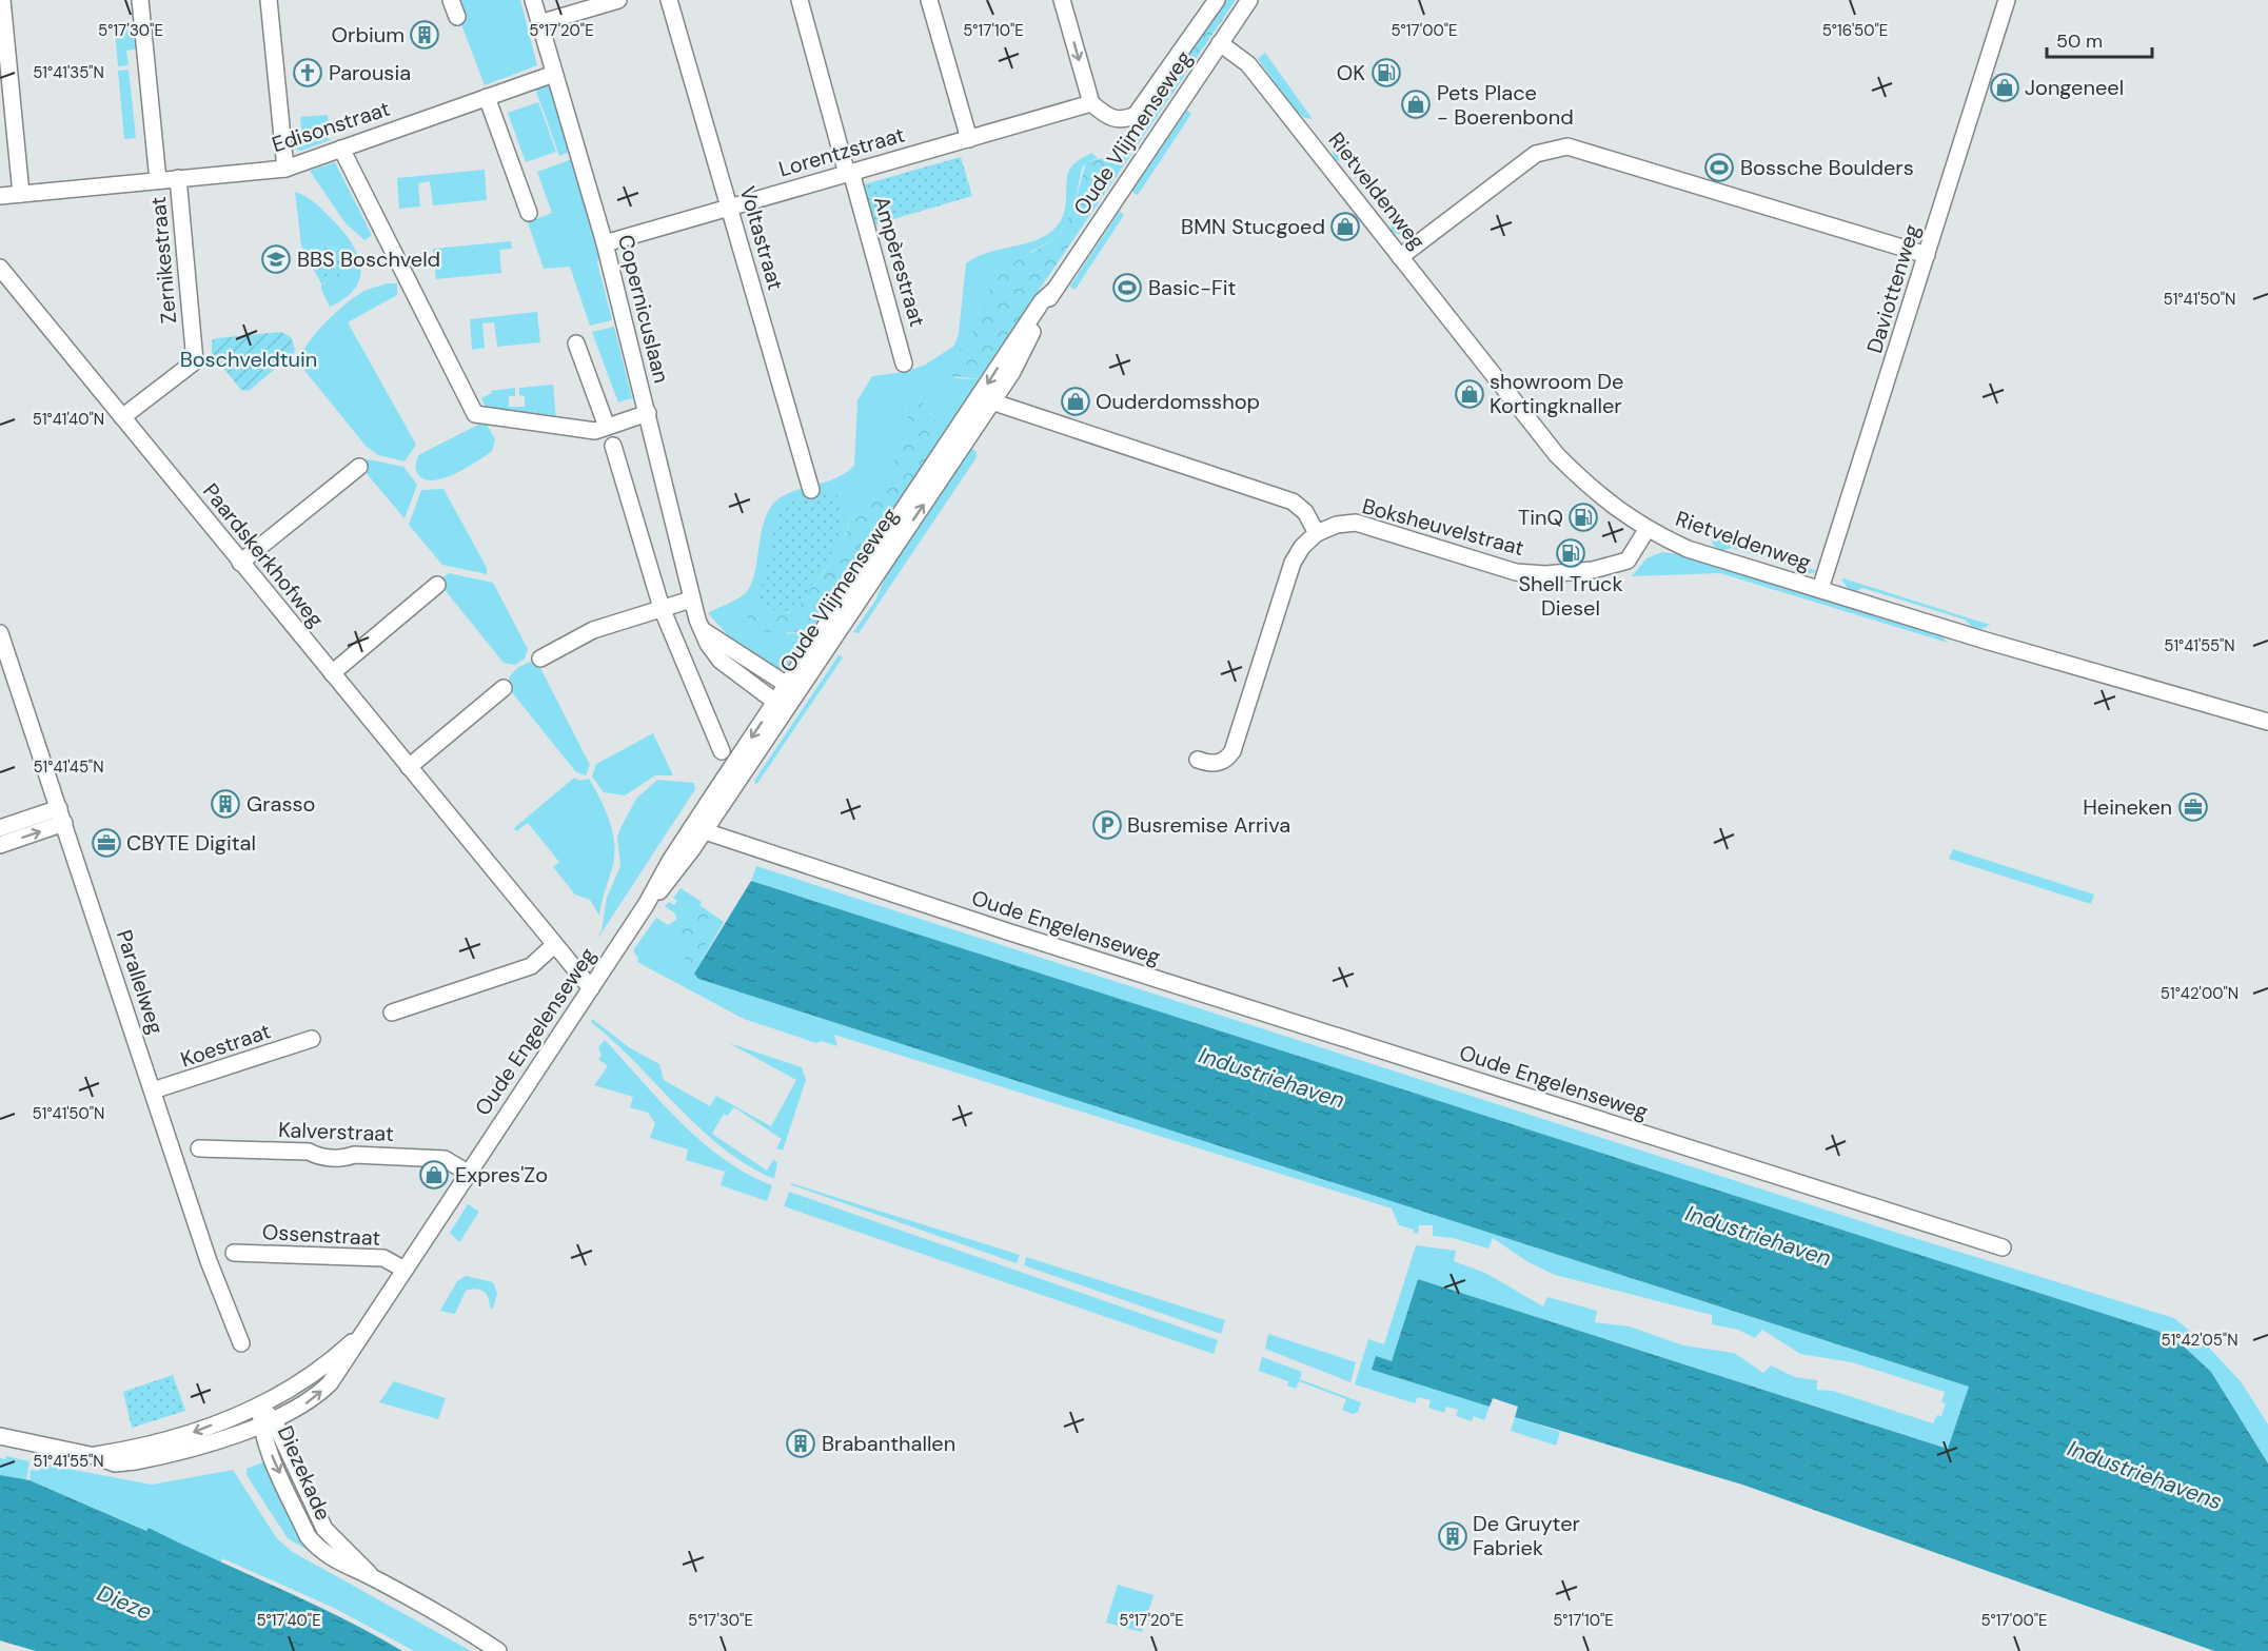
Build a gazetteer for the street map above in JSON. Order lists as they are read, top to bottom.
{
  "streets": {
    "street": [
      "Edisonstraat",
      "Oude Vlijmenseweg",
      "Lorentzstraat",
      "Rietveldenweg",
      "Voltastraat",
      "Zernikestraat",
      "Ampèrestraat",
      "Daviottenweg",
      "Copernicuslaan",
      "Boksheuvelstraat",
      "Paardskerkhofweg",
      "Oude Engelenseweg",
      "Parallelweg",
      "Koestraat",
      "Kalverstraat",
      "Ossenstraat",
      "Diezekade"
    ]
  },
  "crossings": [
    ["Edisonstraat", "Zernikestraat"],
    ["Edisonstraat", "Copernicuslaan"],
    ["Oude Vlijmenseweg", "Lorentzstraat"],
    ["Oude Vlijmenseweg", "Rietveldenweg"],
    ["Oude Vlijmenseweg", "Copernicuslaan"],
    ["Oude Vlijmenseweg", "Oude Engelenseweg"],
    ["Lorentzstraat", "Voltastraat"],
    ["Lorentzstraat", "Ampèrestraat"],
    ["Lorentzstraat", "Copernicuslaan"],
    ["Rietveldenweg", "Daviottenweg"],
    ["Rietveldenweg", "Boksheuvelstraat"],
    ["Zernikestraat", "Paardskerkhofweg"],
    ["Paardskerkhofweg", "Oude Engelenseweg"],
    ["Oude Engelenseweg", "Kalverstraat"],
    ["Oude Engelenseweg", "Ossenstraat"],
    ["Oude Engelenseweg", "Diezekade"],
    ["Parallelweg", "Koestraat"]
  ],
  "water": ["Industriehaven", "Industriehavens", "Dieze"],
  "parks": ["Boschveldtuin"],
  "places": {
    "building": [
      "Orbium",
      "Grasso",
      "Brabanthallen",
      "De Gruyter Fabriek"
    ],
    "church": ["Parousia"],
    "fuel station": ["OK", "TinQ", "Shell Truck Diesel"],
    "shop": [
      "Jongeneel",
      "Pets Place - Boerenbond",
      "BMN Stucgoed",
      "showroom De Kortingknaller",
      "Ouderdomsshop",
      "Expres'Zo"
    ],
    "sports": ["Bossche Boulders", "Basic-Fit"],
    "school or university": ["BBS Boschveld"],
    "office": ["Heineken", "CBYTE Digital"],
    "parking": ["Busremise Arriva"]
  },
  "scale_bar": "50 m",
  "coordinates": [
    "5°17'30\"E",
    "5°17'20\"E",
    "5°17'10\"E",
    "5°17'00\"E",
    "5°16'50\"E",
    "51°41'35\"N",
    "51°41'50\"N",
    "51°41'40\"N",
    "51°41'55\"N",
    "51°41'45\"N",
    "51°42'00\"N",
    "51°42'05\"N",
    "5°17'40\"E"
  ]
}
